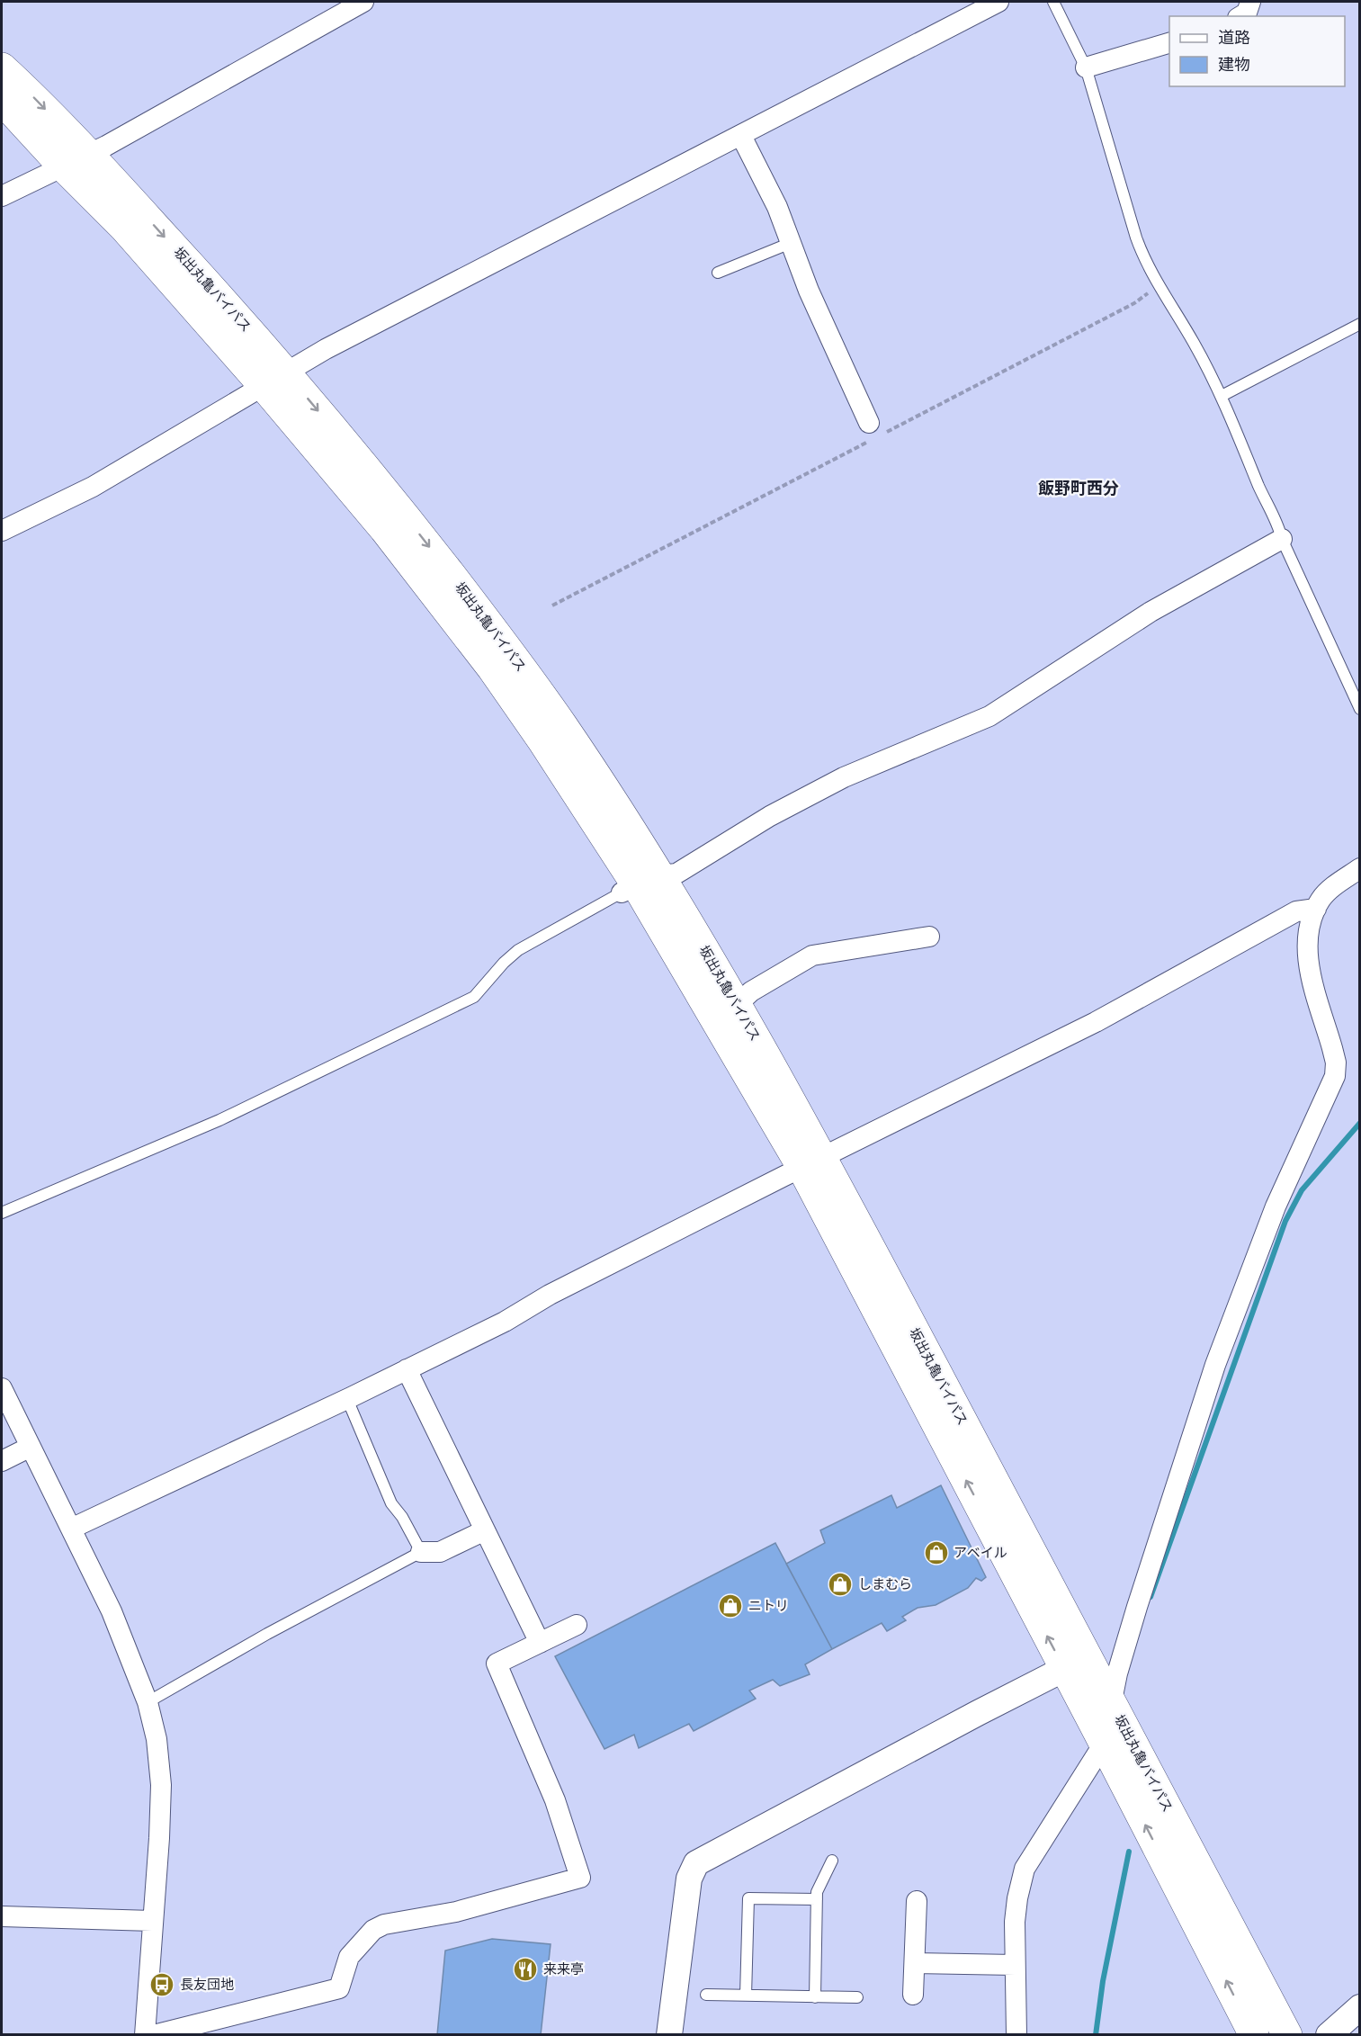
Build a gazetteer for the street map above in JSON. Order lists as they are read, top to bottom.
{
  "streets": {
    "highway": ["坂出丸亀バイパス"]
  },
  "districts": ["飯野町西分"],
  "places": {
    "shop": ["アベイル", "しまむら", "ニトリ"],
    "restaurant": ["来来亭"],
    "bus stop": ["長友団地"]
  },
  "legend": ["道路", "建物"]
}
